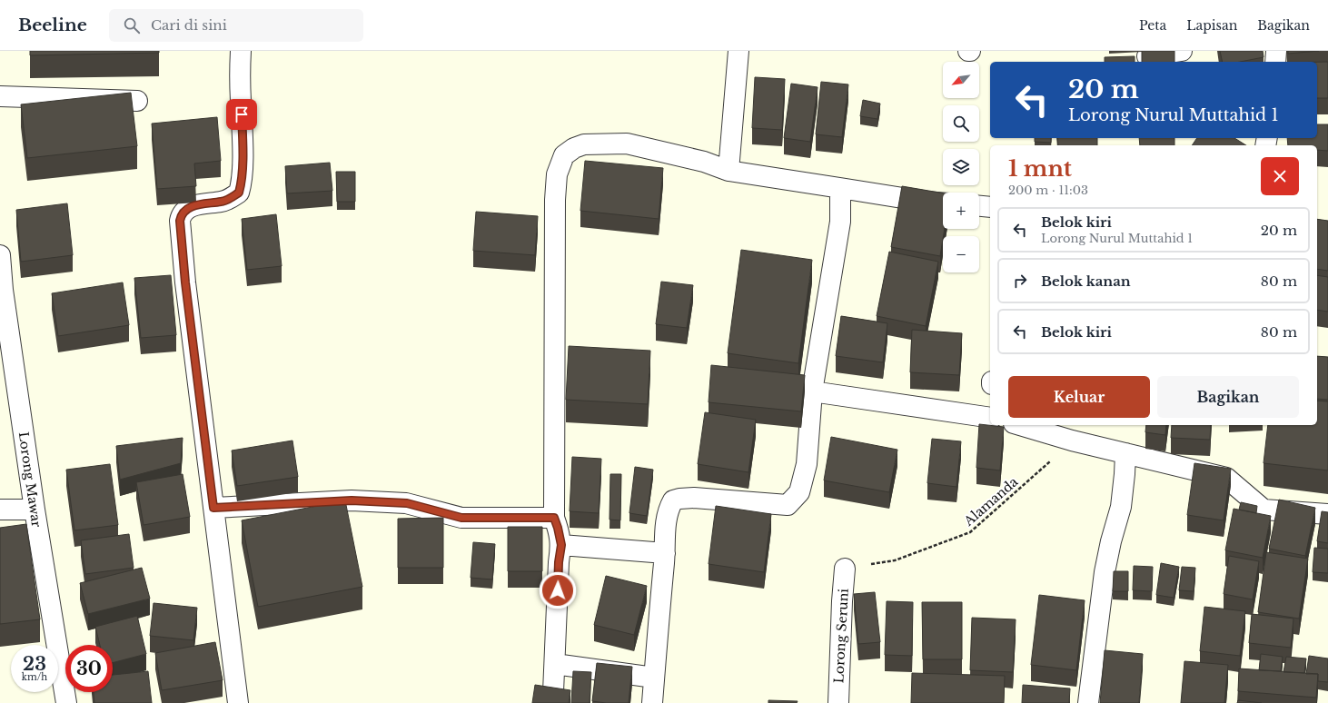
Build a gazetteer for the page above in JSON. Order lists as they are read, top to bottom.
{
  "streets": {
    "street": ["Lorong Mawar", "Lorong Seruni"],
    "path": ["Alamanda"]
  },
  "crossings": [
    ["Alamanda", "Lorong Seruni"]
  ],
  "north": "bottom left",
  "page": {
    "header": "Beeline",
    "search": "Cari di sini",
    "nav": ["Peta", "Lapisan", "Bagikan"],
    "map_buttons": ["+", "−"],
    "turn": ["20 m", "Lorong Nurul Muttahid 1"],
    "heading": ["1 mnt", "200 m · 11:03"],
    "list": [
      {
        "name": "Belok kiri",
        "note": "Lorong Nurul Muttahid 1",
        "value": "20 m"
      },
      {
        "name": "Belok kanan",
        "value": "80 m"
      },
      {
        "name": "Belok kiri",
        "value": "80 m"
      }
    ],
    "buttons": ["Keluar", "Bagikan"],
    "speed": "23 km/h",
    "limit": "30"
  }
}
